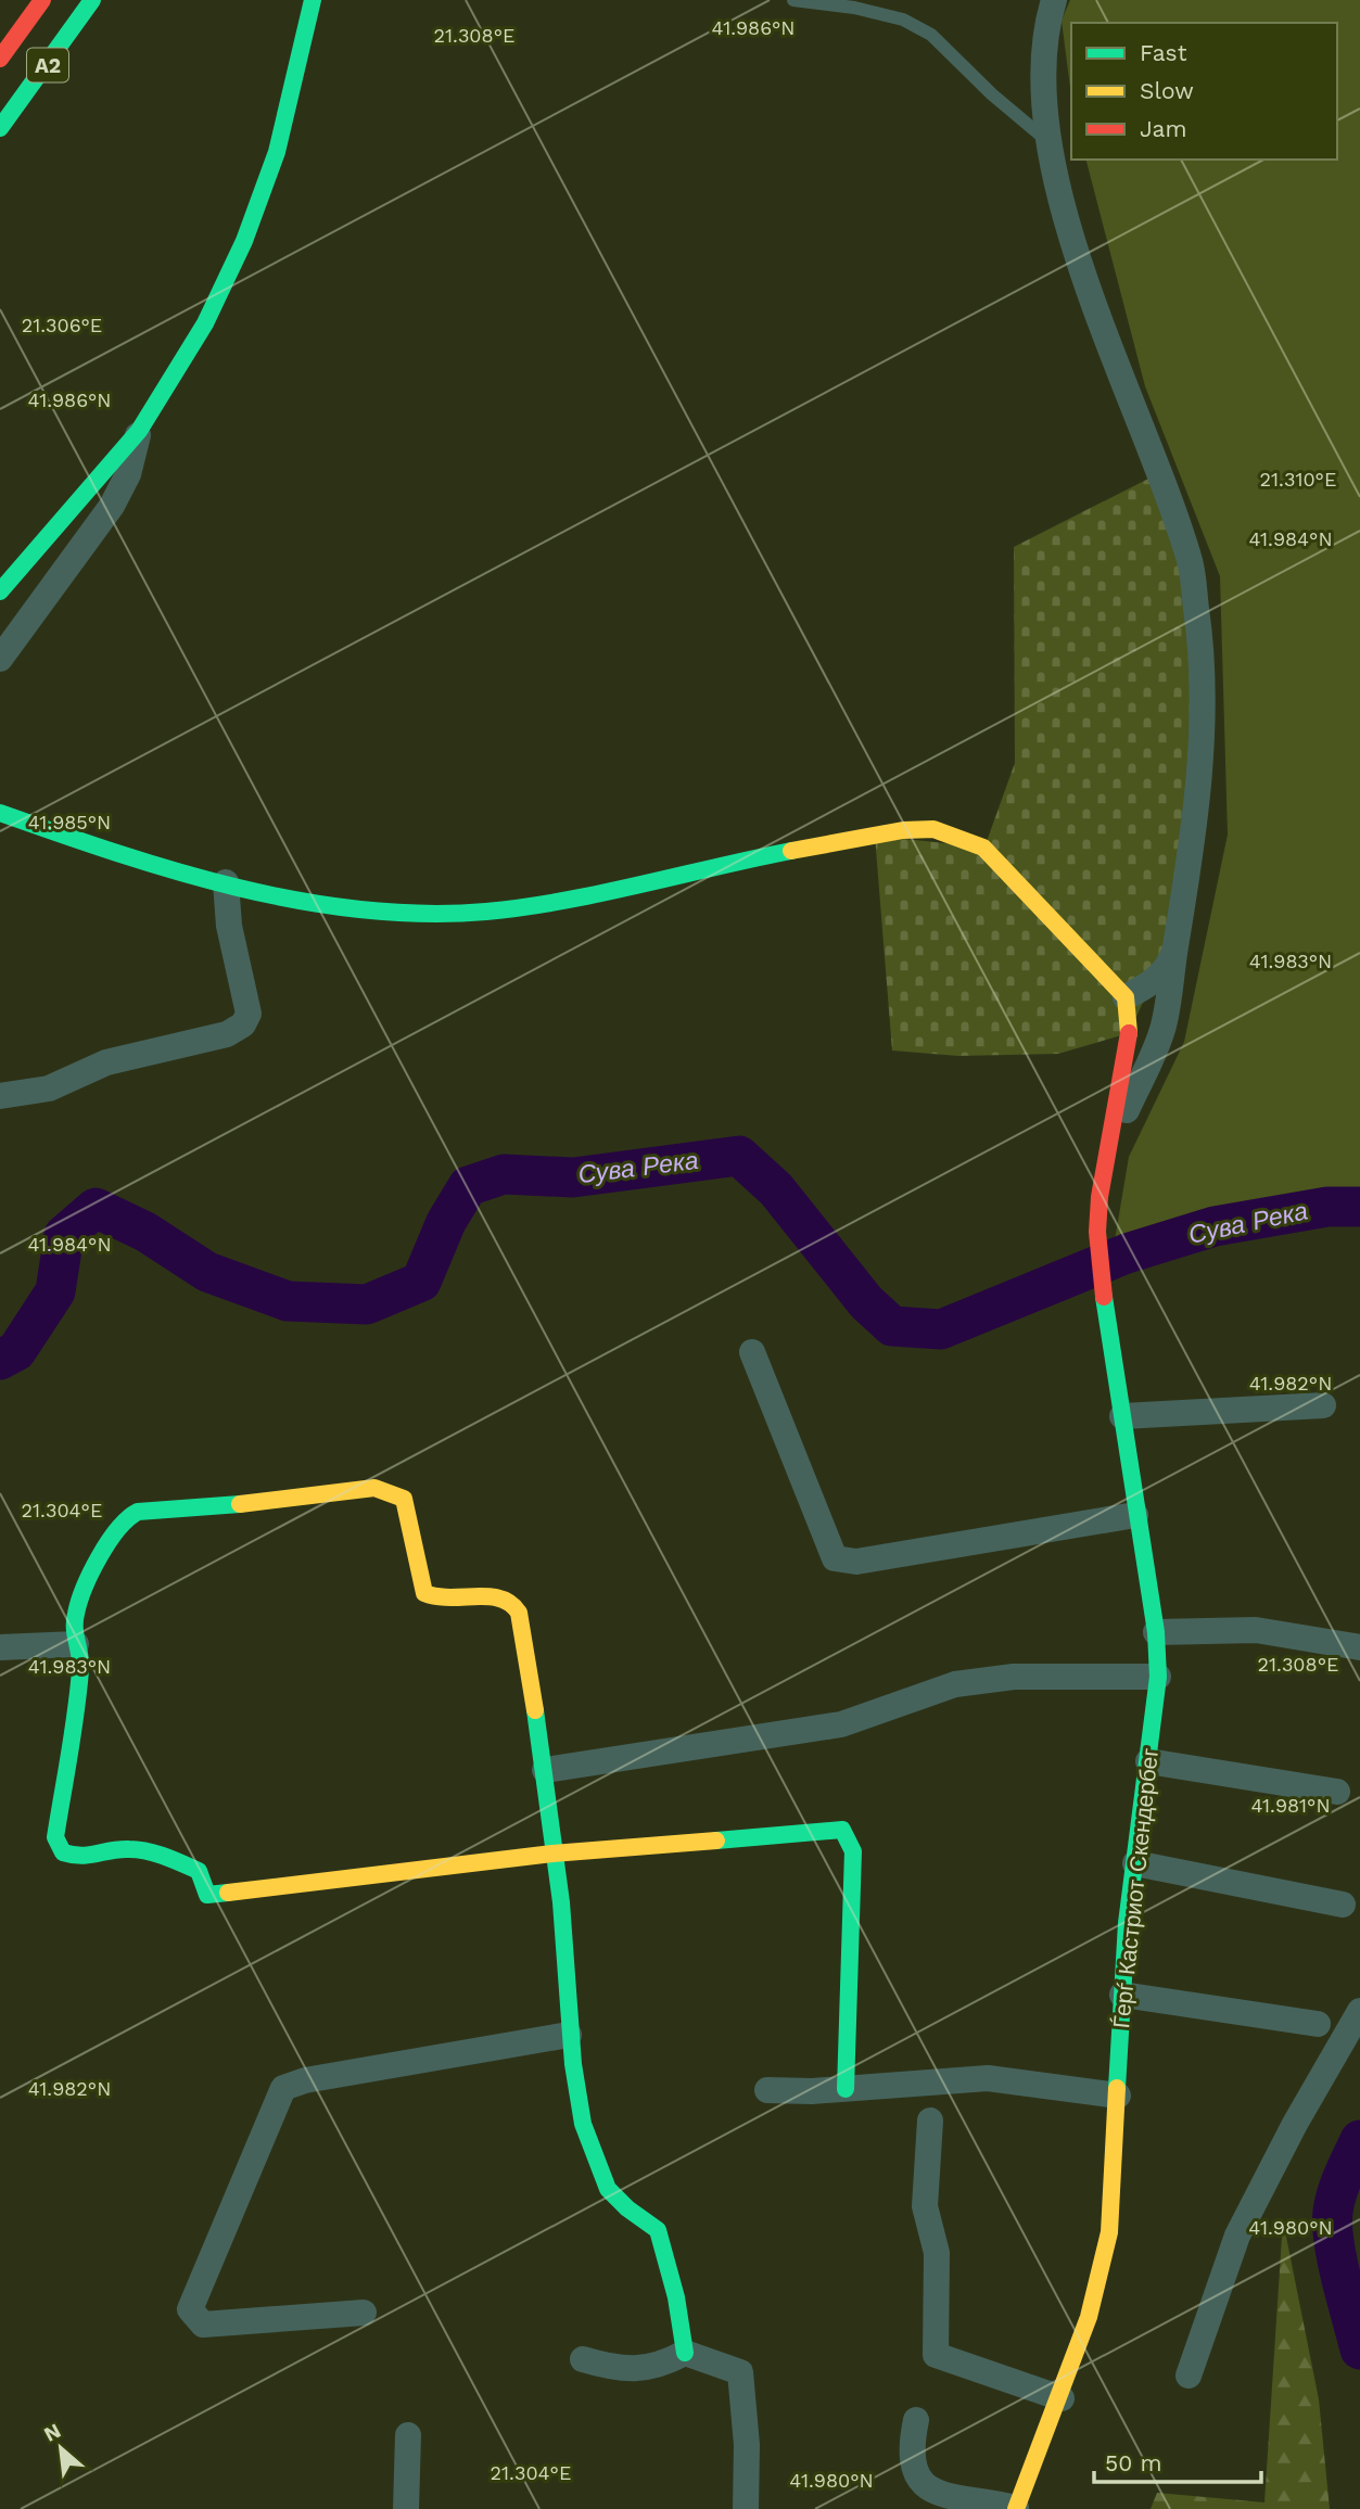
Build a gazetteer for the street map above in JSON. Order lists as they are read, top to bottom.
{
  "streets": {
    "main road": ["A2", "Ѓерѓ Кастриот Скендербег"]
  },
  "water": ["Сува Река"],
  "legend": ["Fast", "Slow", "Jam"],
  "scale_bar": "50 m",
  "north": "top left",
  "coordinates": [
    "41.986°N",
    "21.308°E",
    "21.306°E",
    "21.310°E",
    "41.984°N",
    "41.985°N",
    "41.983°N",
    "41.982°N",
    "21.304°E",
    "41.981°N",
    "41.980°N"
  ]
}
